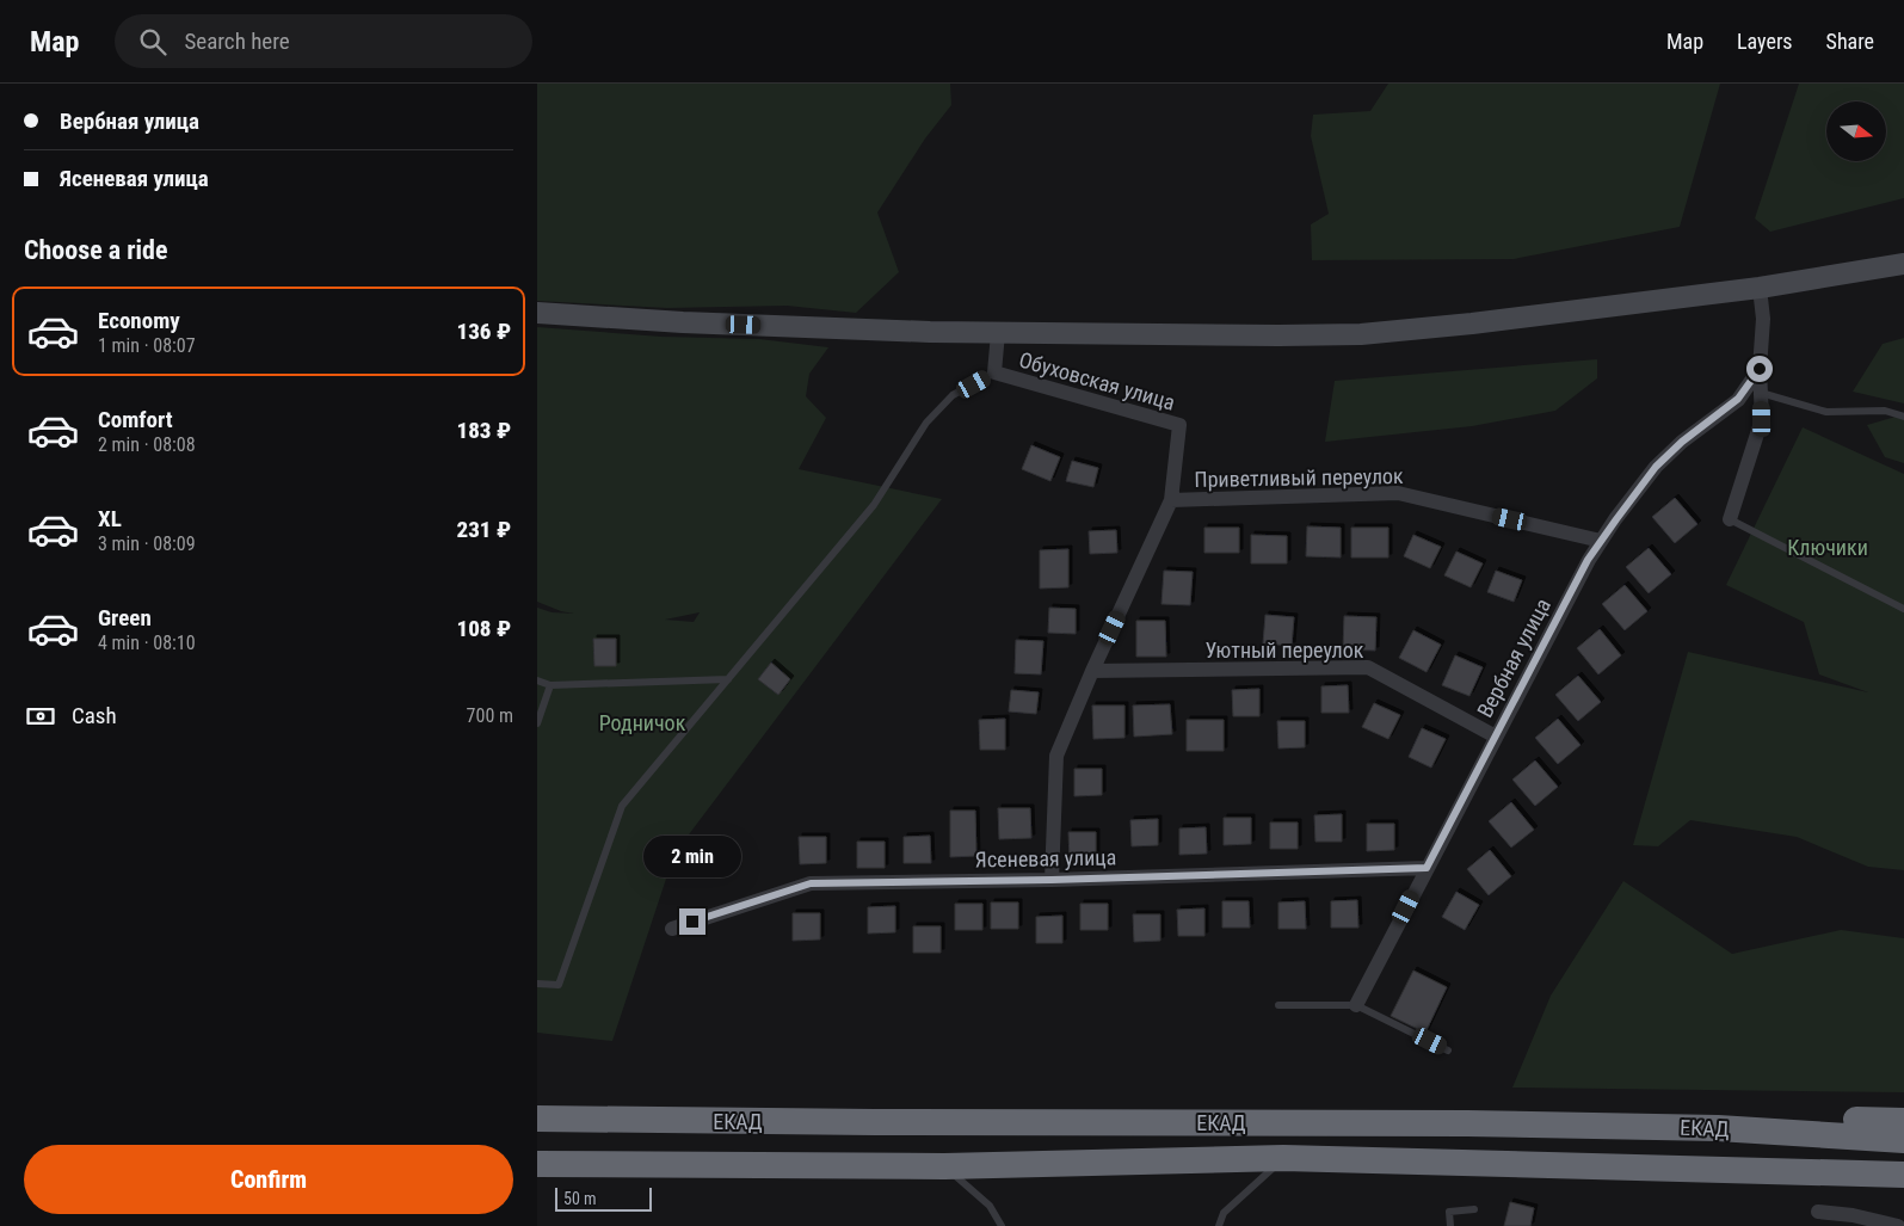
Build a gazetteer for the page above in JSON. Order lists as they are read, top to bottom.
{
  "streets": {
    "highway": ["ЕКАД"],
    "street": [
      "Обуховская улица",
      "Приветливый переулок",
      "Уютный переулок",
      "Вербная улица",
      "Ясеневая улица"
    ]
  },
  "crossings": [
    ["Обуховская улица", "Приветливый переулок"],
    ["Обуховская улица", "Уютный переулок"],
    ["Обуховская улица", "Ясеневая улица"],
    ["Приветливый переулок", "Вербная улица"],
    ["Уютный переулок", "Вербная улица"],
    ["Вербная улица", "Ясеневая улица"]
  ],
  "parks": ["Ключики", "Родничок"],
  "scale_bar": "50 m",
  "north": "right",
  "page": {
    "header": "Map",
    "search": "Search here",
    "nav": ["Map", "Layers", "Share"],
    "banner": ["Вербная улица", "Ясеневая улица"],
    "heading": "Choose a ride",
    "list": [
      {
        "name": "Economy",
        "note": "1 min · 08:07",
        "value": "136 ₽"
      },
      {
        "name": "Comfort",
        "note": "2 min · 08:08",
        "value": "183 ₽"
      },
      {
        "name": "XL",
        "note": "3 min · 08:09",
        "value": "231 ₽"
      },
      {
        "name": "Green",
        "note": "4 min · 08:10",
        "value": "108 ₽"
      }
    ],
    "pay": ["Cash", "700 m"],
    "bubble": "2 min",
    "buttons": "Confirm",
    "scale": "50 m"
  }
}
